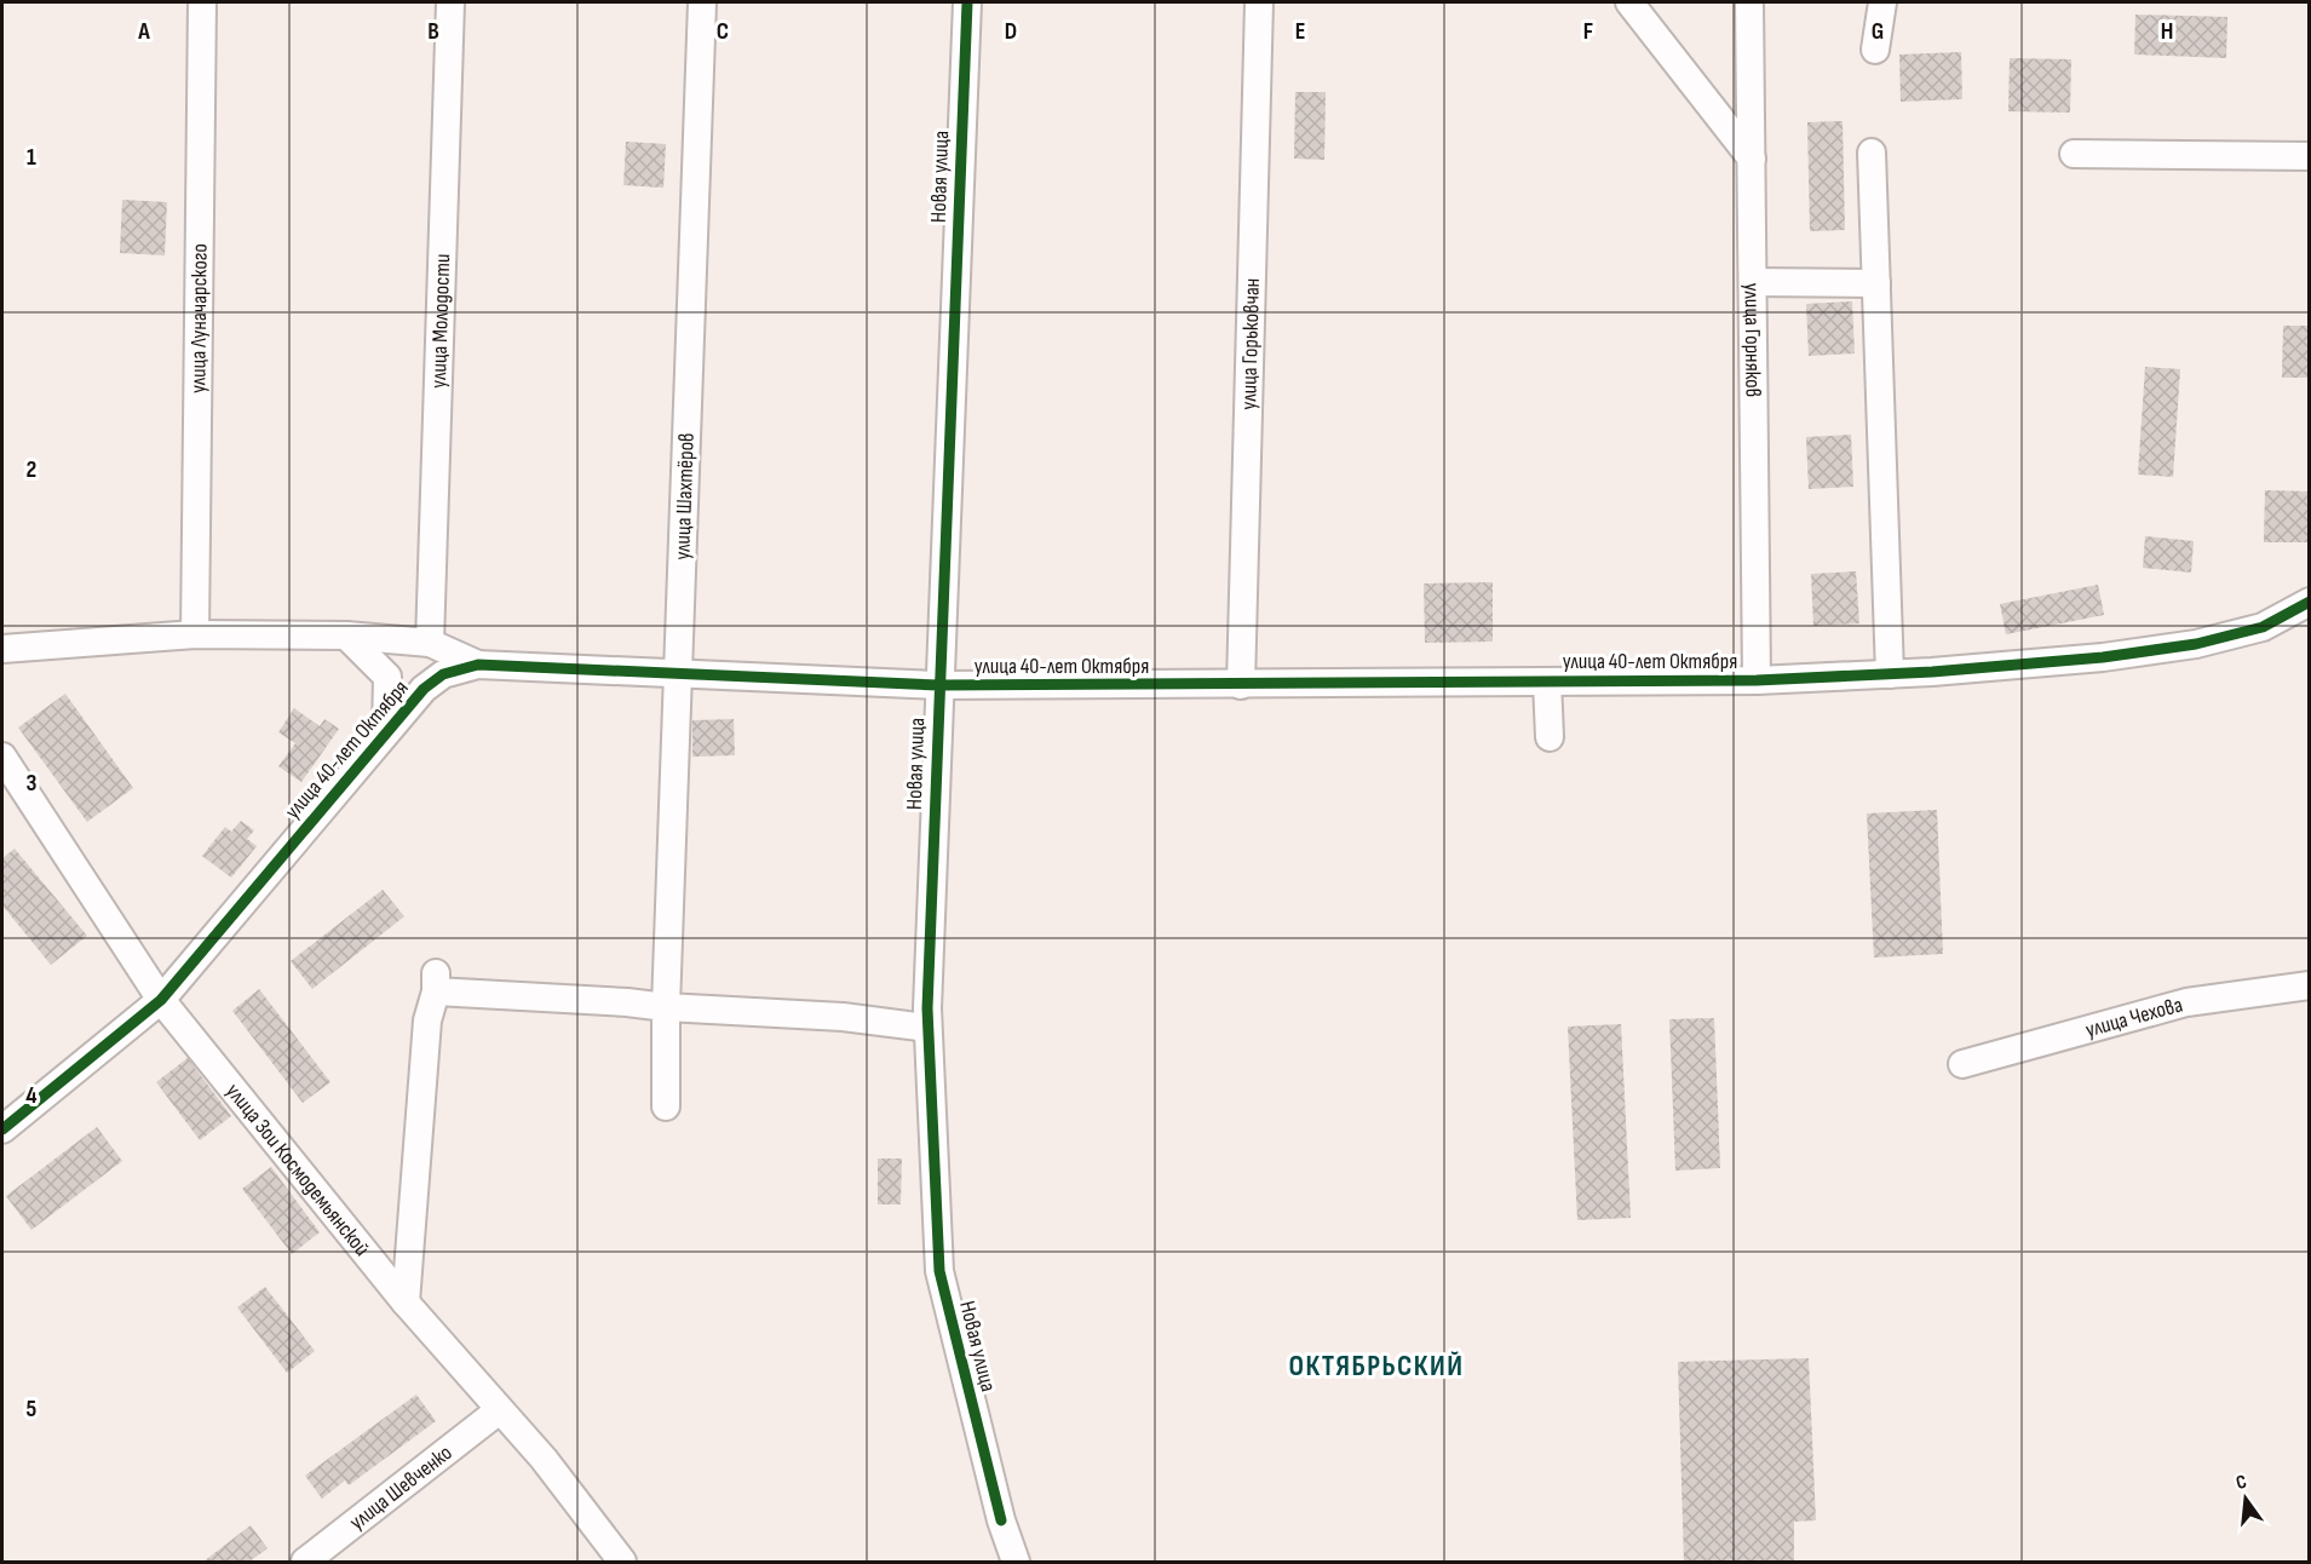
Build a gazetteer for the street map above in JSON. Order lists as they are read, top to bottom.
{
  "streets": {
    "street": [
      "Новая улица",
      "улица Луначарского",
      "улица Молодости",
      "улица Горняков",
      "улица Горьковчан",
      "улица Шахтёров",
      "улица 40-лет Октября",
      "улица Чехова",
      "улица Зои Космодемьянской",
      "улица Шевченко"
    ]
  },
  "crossings": [
    ["Новая улица", "улица 40-лет Октября"],
    ["улица Луначарского", "улица 40-лет Октября"],
    ["улица Молодости", "улица 40-лет Октября"],
    ["улица Горняков", "улица 40-лет Октября"],
    ["улица Горьковчан", "улица 40-лет Октября"],
    ["улица Шахтёров", "улица 40-лет Октября"],
    ["улица 40-лет Октября", "улица Зои Космодемьянской"],
    ["улица Зои Космодемьянской", "улица Шевченко"]
  ],
  "districts": ["ОКТЯБРЬСКИЙ"],
  "north": "top",
  "grid": {
    "columns": [
      "A",
      "B",
      "C",
      "D",
      "E",
      "F",
      "G",
      "H"
    ],
    "rows": [
      "1",
      "2",
      "3",
      "4",
      "5"
    ]
  }
}
